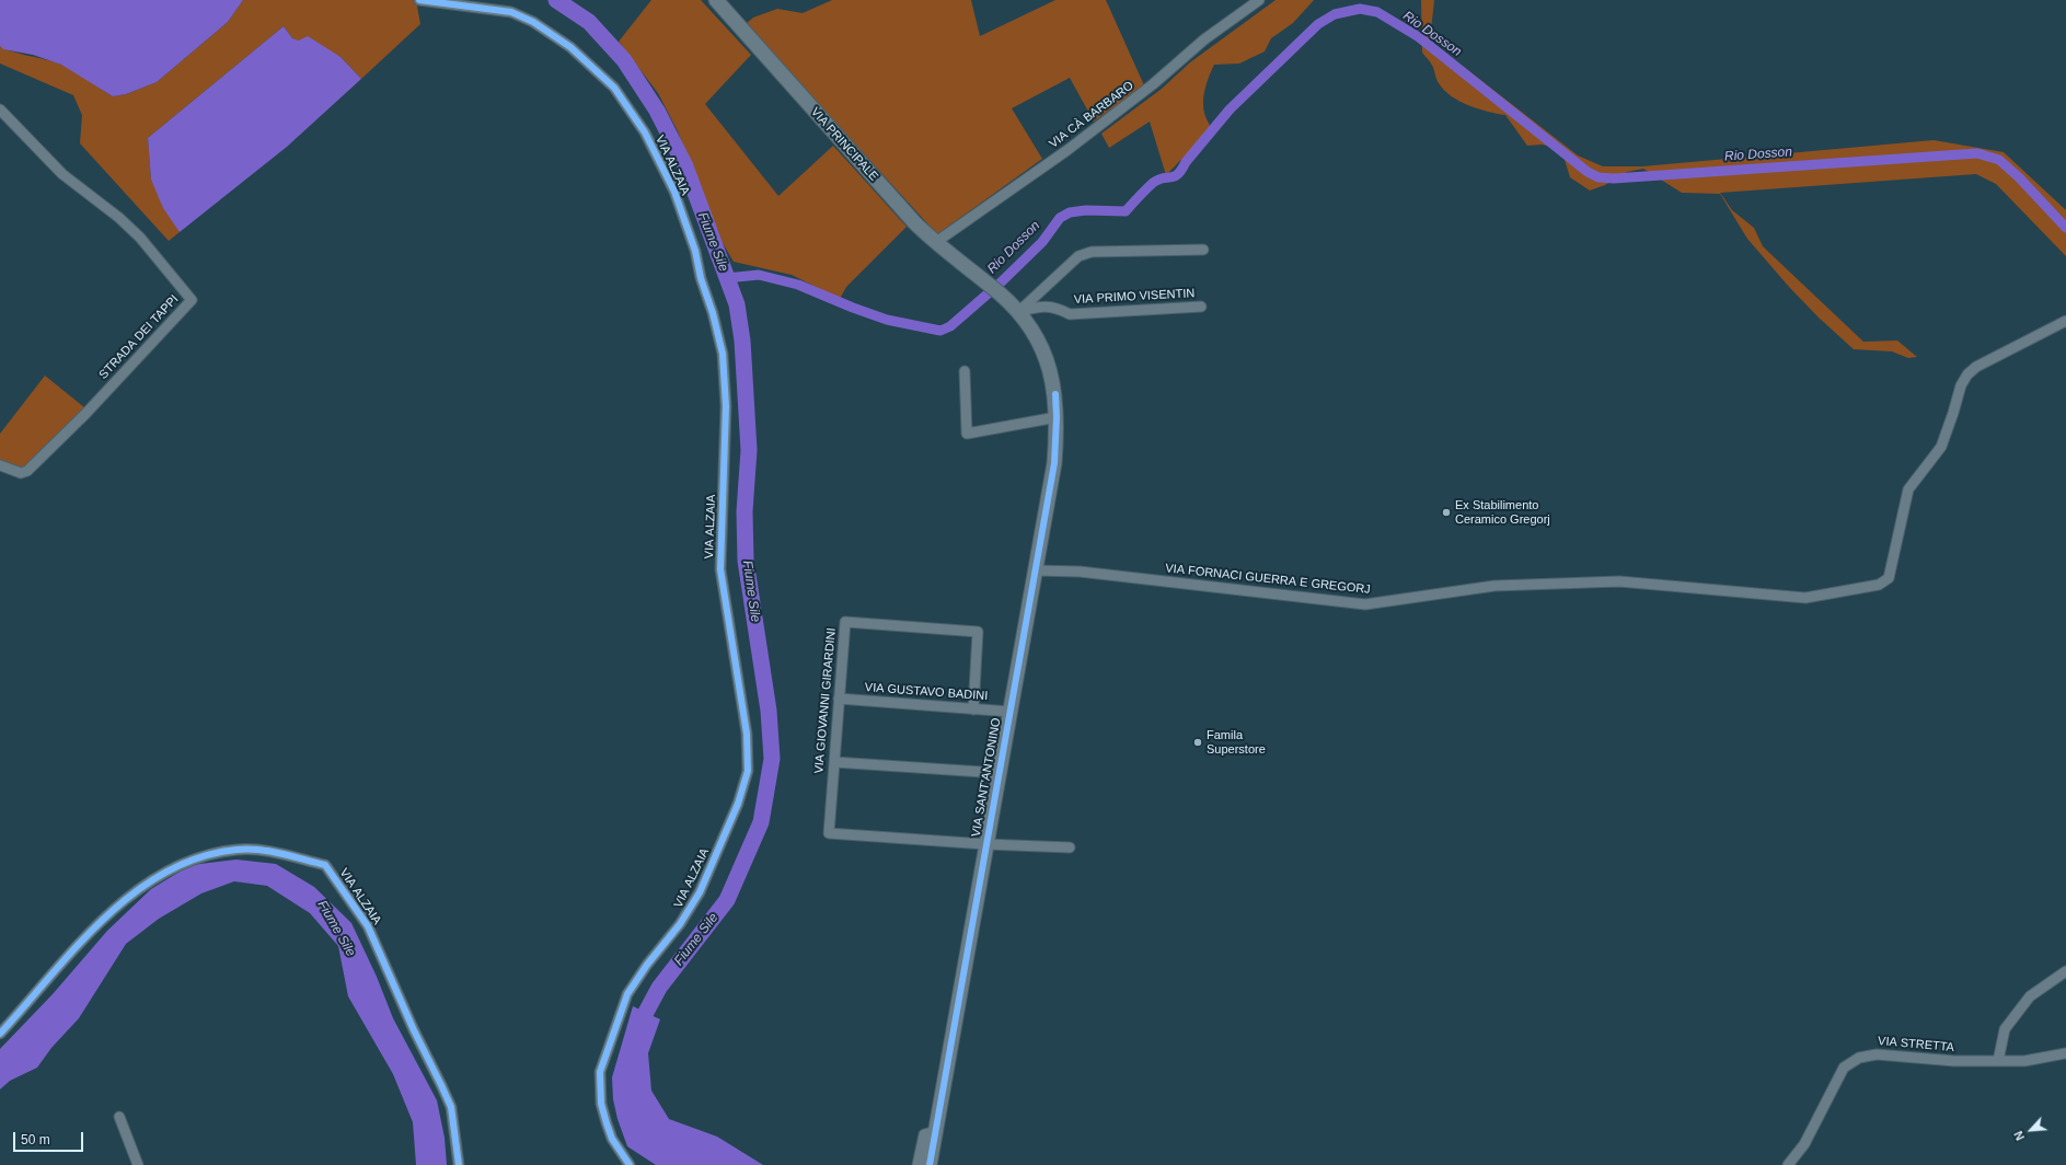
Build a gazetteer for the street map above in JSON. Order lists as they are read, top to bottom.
{
  "streets": {
    "main road": ["VIA PRINCIPALE", "VIA SANT'ANTONINO"],
    "street": [
      "VIA CÀ BARBARO",
      "VIA ALZAIA",
      "VIA PRIMO VISENTIN",
      "STRADA DEI TAPPI",
      "VIA FORNACI GUERRA E GREGORJ",
      "VIA GUSTAVO BADINI",
      "VIA GIOVANNI GIRARDINI",
      "VIA STRETTA"
    ]
  },
  "crossings": [
    ["VIA CÀ BARBARO", "VIA PRINCIPALE"],
    ["VIA PRINCIPALE", "VIA SANT'ANTONINO"],
    ["VIA PRIMO VISENTIN", "VIA SANT'ANTONINO"],
    ["VIA FORNACI GUERRA E GREGORJ", "VIA SANT'ANTONINO"],
    ["VIA GUSTAVO BADINI", "VIA GIOVANNI GIRARDINI"],
    ["VIA GUSTAVO BADINI", "VIA SANT'ANTONINO"],
    ["VIA GIOVANNI GIRARDINI", "VIA SANT'ANTONINO"]
  ],
  "water": ["Rio Dosson", "Fiume Sile"],
  "places": ["Ex Stabilimento Ceramico Gregorj", "Famila Superstore"],
  "scale_bar": "50 m",
  "north": "bottom left"
}
